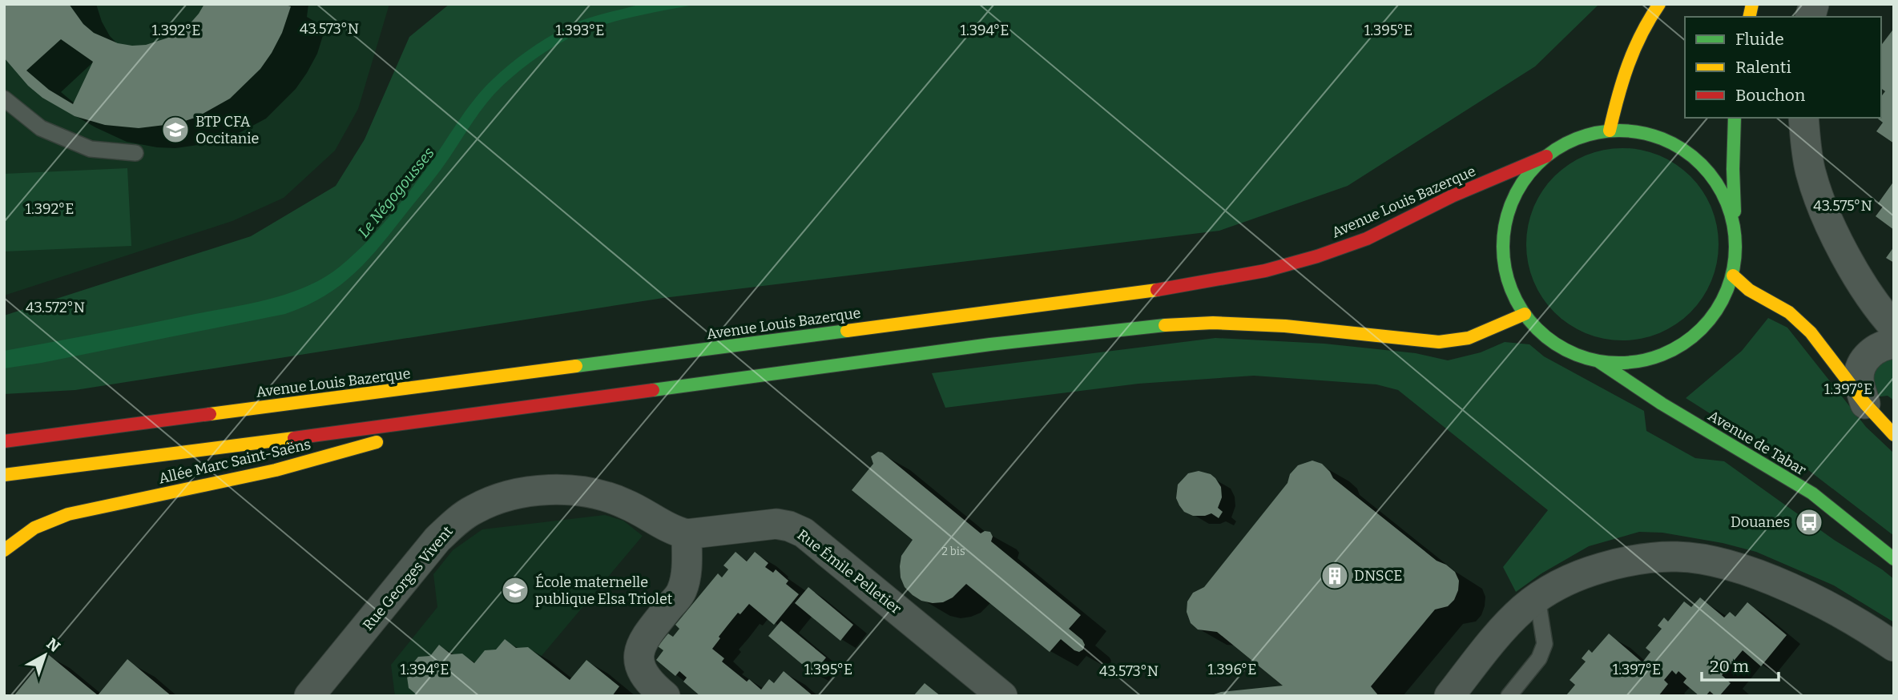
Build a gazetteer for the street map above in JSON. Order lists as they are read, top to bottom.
{
  "streets": {
    "main road": ["Avenue Louis Bazerque", "Avenue de Tabar", "Allée Marc Saint-Saëns"],
    "street": ["Rue Émile Pelletier", "Rue Georges Vivent"]
  },
  "crossings": [
    ["Rue Émile Pelletier", "Rue Georges Vivent"]
  ],
  "water": ["Le Négogousses"],
  "places": {
    "school or university": ["BTP CFA Occitanie", "École maternelle publique Elsa Triolet"],
    "bus stop": ["Douanes"],
    "building": ["DNSCE"]
  },
  "house_numbers": ["2 bis"],
  "legend": ["Fluide", "Ralenti", "Bouchon"],
  "scale_bar": "20 m",
  "north": "top right",
  "coordinates": [
    "43.573°N",
    "1.392°E",
    "1.393°E",
    "1.394°E",
    "1.395°E",
    "43.575°N",
    "43.572°N",
    "1.397°E",
    "1.396°E"
  ]
}
